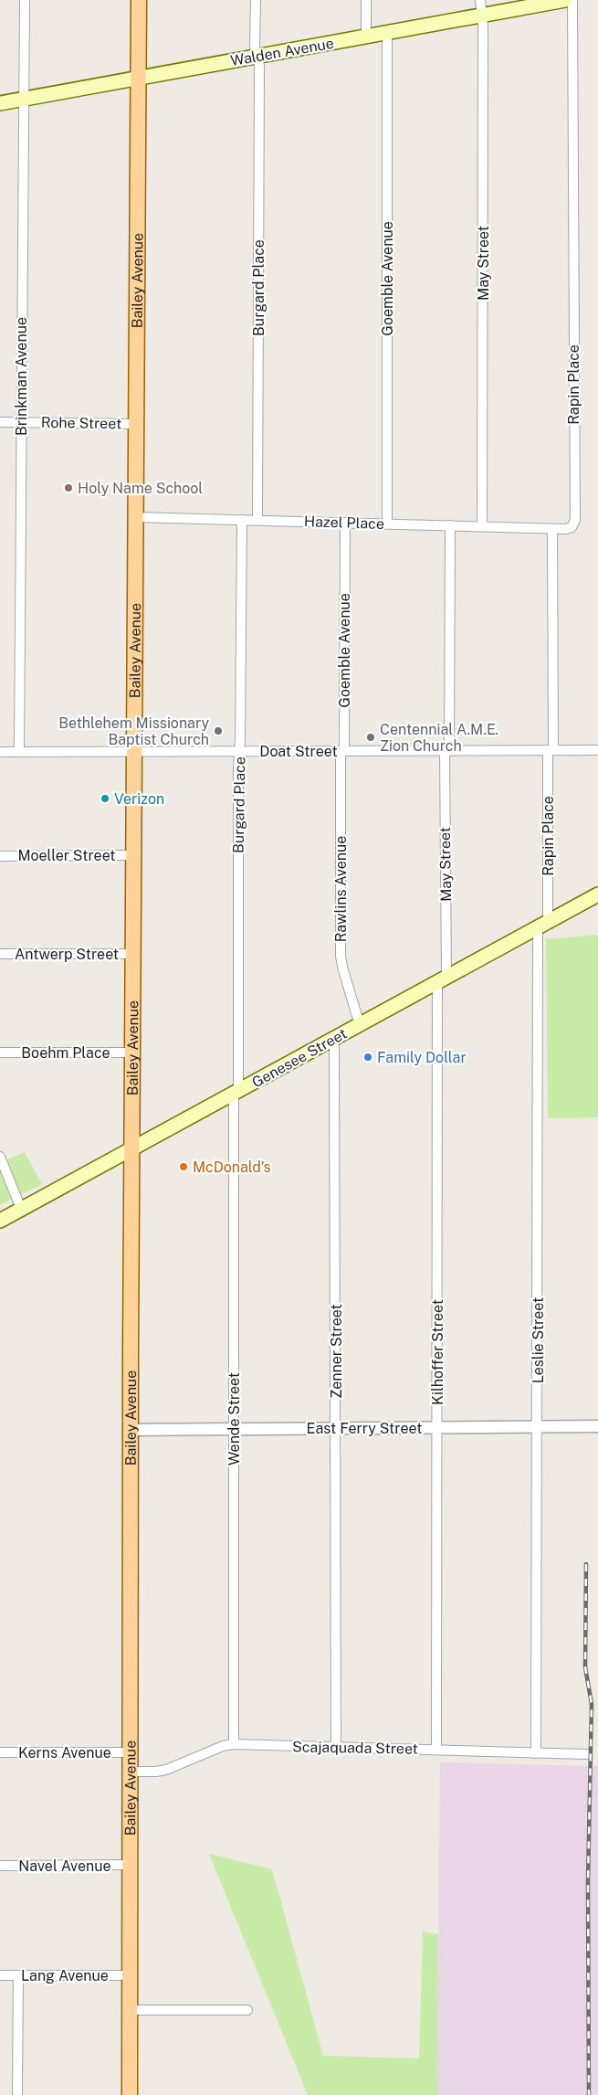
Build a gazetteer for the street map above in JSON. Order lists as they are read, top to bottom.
{
  "streets": {
    "main road": ["Walden Avenue", "Bailey Avenue", "Genesee Street"],
    "street": [
      "May Street",
      "Goemble Avenue",
      "Burgard Place",
      "Brinkman Avenue",
      "Rapin Place",
      "Rohe Street",
      "Hazel Place",
      "Doat Street",
      "Moeller Street",
      "Rawlins Avenue",
      "Antwerp Street",
      "Boehm Place",
      "Leslie Street",
      "Zenner Street",
      "Kilhoffer Street",
      "Wende Street",
      "East Ferry Street",
      "Scajaquada Street",
      "Kerns Avenue",
      "Navel Avenue",
      "Lang Avenue"
    ]
  },
  "crossings": [
    ["Walden Avenue", "May Street"],
    ["Walden Avenue", "Goemble Avenue"],
    ["Walden Avenue", "Bailey Avenue"],
    ["Walden Avenue", "Burgard Place"],
    ["Walden Avenue", "Brinkman Avenue"],
    ["May Street", "Hazel Place"],
    ["May Street", "Doat Street"],
    ["May Street", "Genesee Street"],
    ["May Street", "Kilhoffer Street"],
    ["Goemble Avenue", "Hazel Place"],
    ["Goemble Avenue", "Doat Street"],
    ["Goemble Avenue", "Rawlins Avenue"],
    ["Bailey Avenue", "Rohe Street"],
    ["Bailey Avenue", "Hazel Place"],
    ["Bailey Avenue", "Doat Street"],
    ["Bailey Avenue", "Moeller Street"],
    ["Bailey Avenue", "Antwerp Street"],
    ["Bailey Avenue", "Boehm Place"],
    ["Bailey Avenue", "Genesee Street"],
    ["Bailey Avenue", "East Ferry Street"],
    ["Bailey Avenue", "Scajaquada Street"],
    ["Bailey Avenue", "Kerns Avenue"],
    ["Bailey Avenue", "Navel Avenue"],
    ["Bailey Avenue", "Lang Avenue"],
    ["Burgard Place", "Hazel Place"],
    ["Burgard Place", "Doat Street"],
    ["Burgard Place", "Genesee Street"],
    ["Burgard Place", "Wende Street"],
    ["Brinkman Avenue", "Rohe Street"],
    ["Brinkman Avenue", "Doat Street"],
    ["Rapin Place", "Hazel Place"],
    ["Rapin Place", "Doat Street"],
    ["Rapin Place", "Genesee Street"],
    ["Rapin Place", "Leslie Street"],
    ["Doat Street", "Rawlins Avenue"],
    ["Rawlins Avenue", "Genesee Street"],
    ["Genesee Street", "Leslie Street"],
    ["Genesee Street", "Zenner Street"],
    ["Genesee Street", "Kilhoffer Street"],
    ["Genesee Street", "Wende Street"],
    ["Leslie Street", "East Ferry Street"],
    ["Leslie Street", "Scajaquada Street"],
    ["Zenner Street", "East Ferry Street"],
    ["Zenner Street", "Scajaquada Street"],
    ["Kilhoffer Street", "East Ferry Street"],
    ["Kilhoffer Street", "Scajaquada Street"],
    ["Wende Street", "East Ferry Street"],
    ["Wende Street", "Scajaquada Street"]
  ],
  "places": [
    "Holy Name School",
    "Bethlehem Missionary Baptist Church",
    "Centennial A.M.E. Zion Church",
    "Verizon",
    "Family Dollar",
    "McDonald's"
  ]
}
